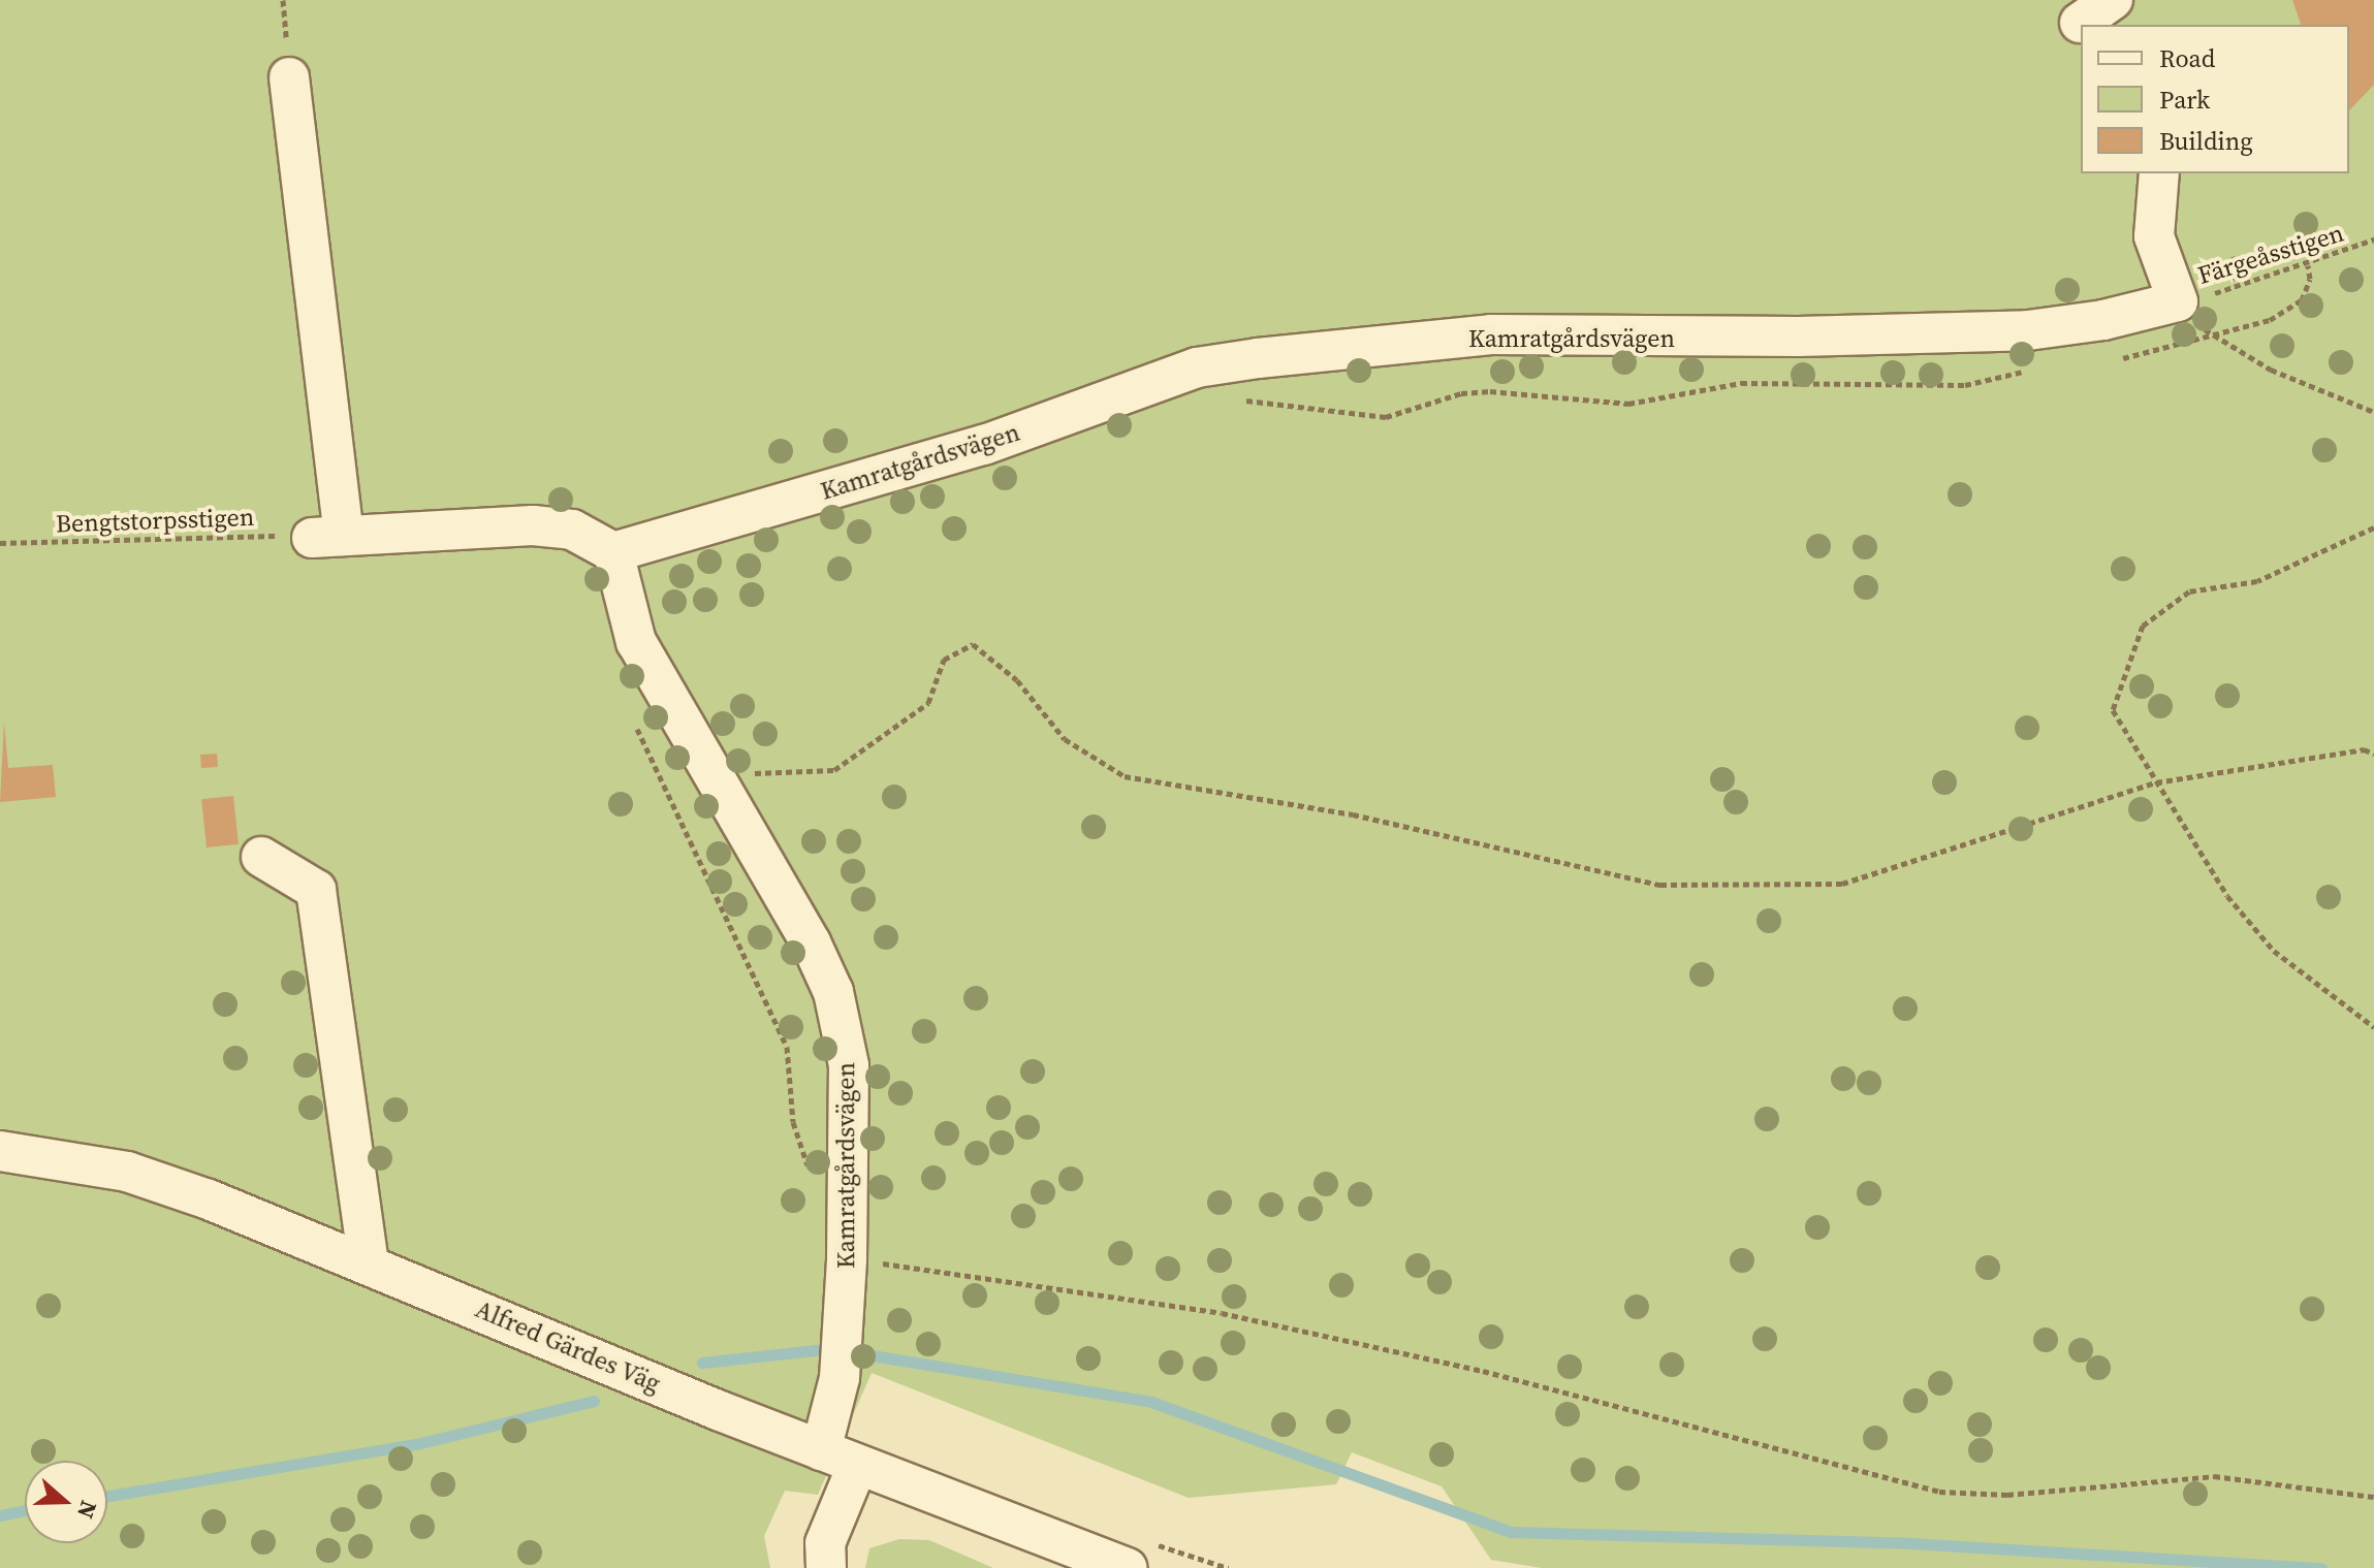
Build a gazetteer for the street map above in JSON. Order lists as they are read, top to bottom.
{
  "streets": {
    "street": ["Kamratgårdsvägen", "Alfred Gärdes Väg"],
    "path": ["Färgeåsstigen", "Bengtstorpsstigen"]
  },
  "crossings": [
    ["Färgeåsstigen", "Kamratgårdsvägen"],
    ["Kamratgårdsvägen", "Alfred Gärdes Väg"]
  ],
  "legend": ["Road", "Park", "Building"],
  "north": "right"
}
